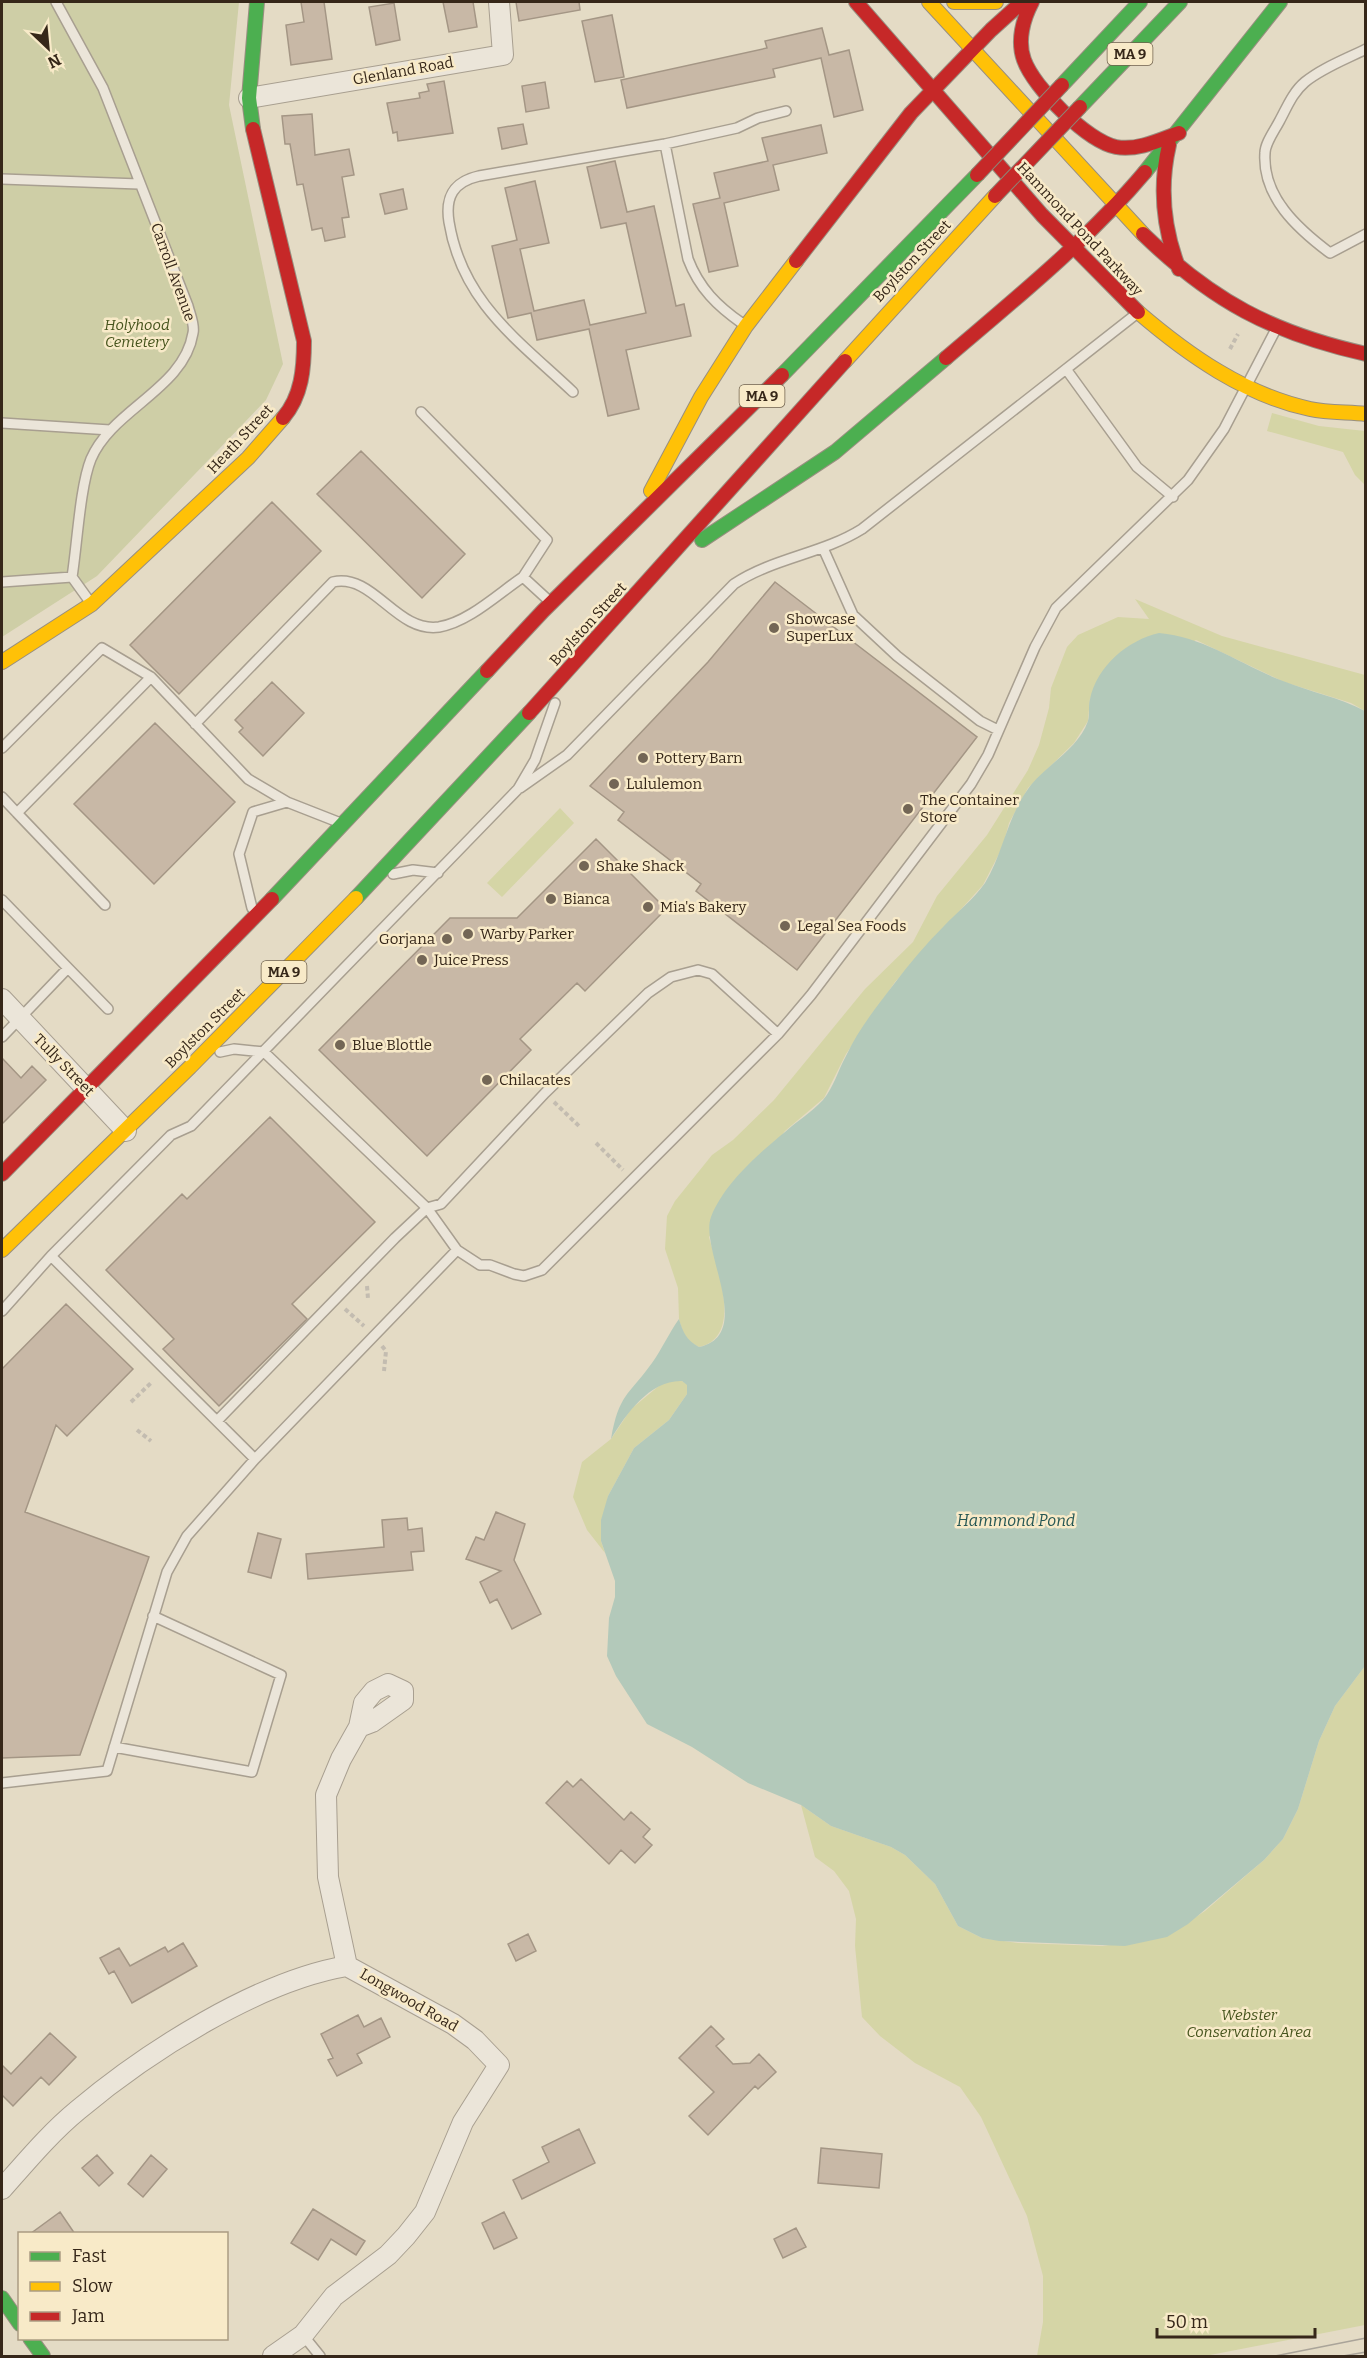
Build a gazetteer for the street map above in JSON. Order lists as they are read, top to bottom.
{
  "streets": {
    "main road": [
      "MA 9",
      "Hammond Pond Parkway",
      "Boylston Street",
      "Heath Street"
    ],
    "street": ["Glenland Road", "Tully Street", "Longwood Road"],
    "lane": ["Carroll Avenue"]
  },
  "crossings": [
    ["Glenland Road", "Heath Street"],
    ["Boylston Street", "Tully Street"]
  ],
  "water": ["Hammond Pond"],
  "parks": ["Holyhood Cemetery", "Webster Conservation Area"],
  "places": [
    "Showcase SuperLux",
    "Pottery Barn",
    "Lululemon",
    "The Container Store",
    "Shake Shack",
    "Bianca",
    "Mia's Bakery",
    "Legal Sea Foods",
    "Warby Parker",
    "Gorjana",
    "Juice Press",
    "Blue Blottle",
    "Chilacates"
  ],
  "legend": ["Fast", "Slow", "Jam"],
  "scale_bar": "50 m",
  "north": "bottom right"
}
